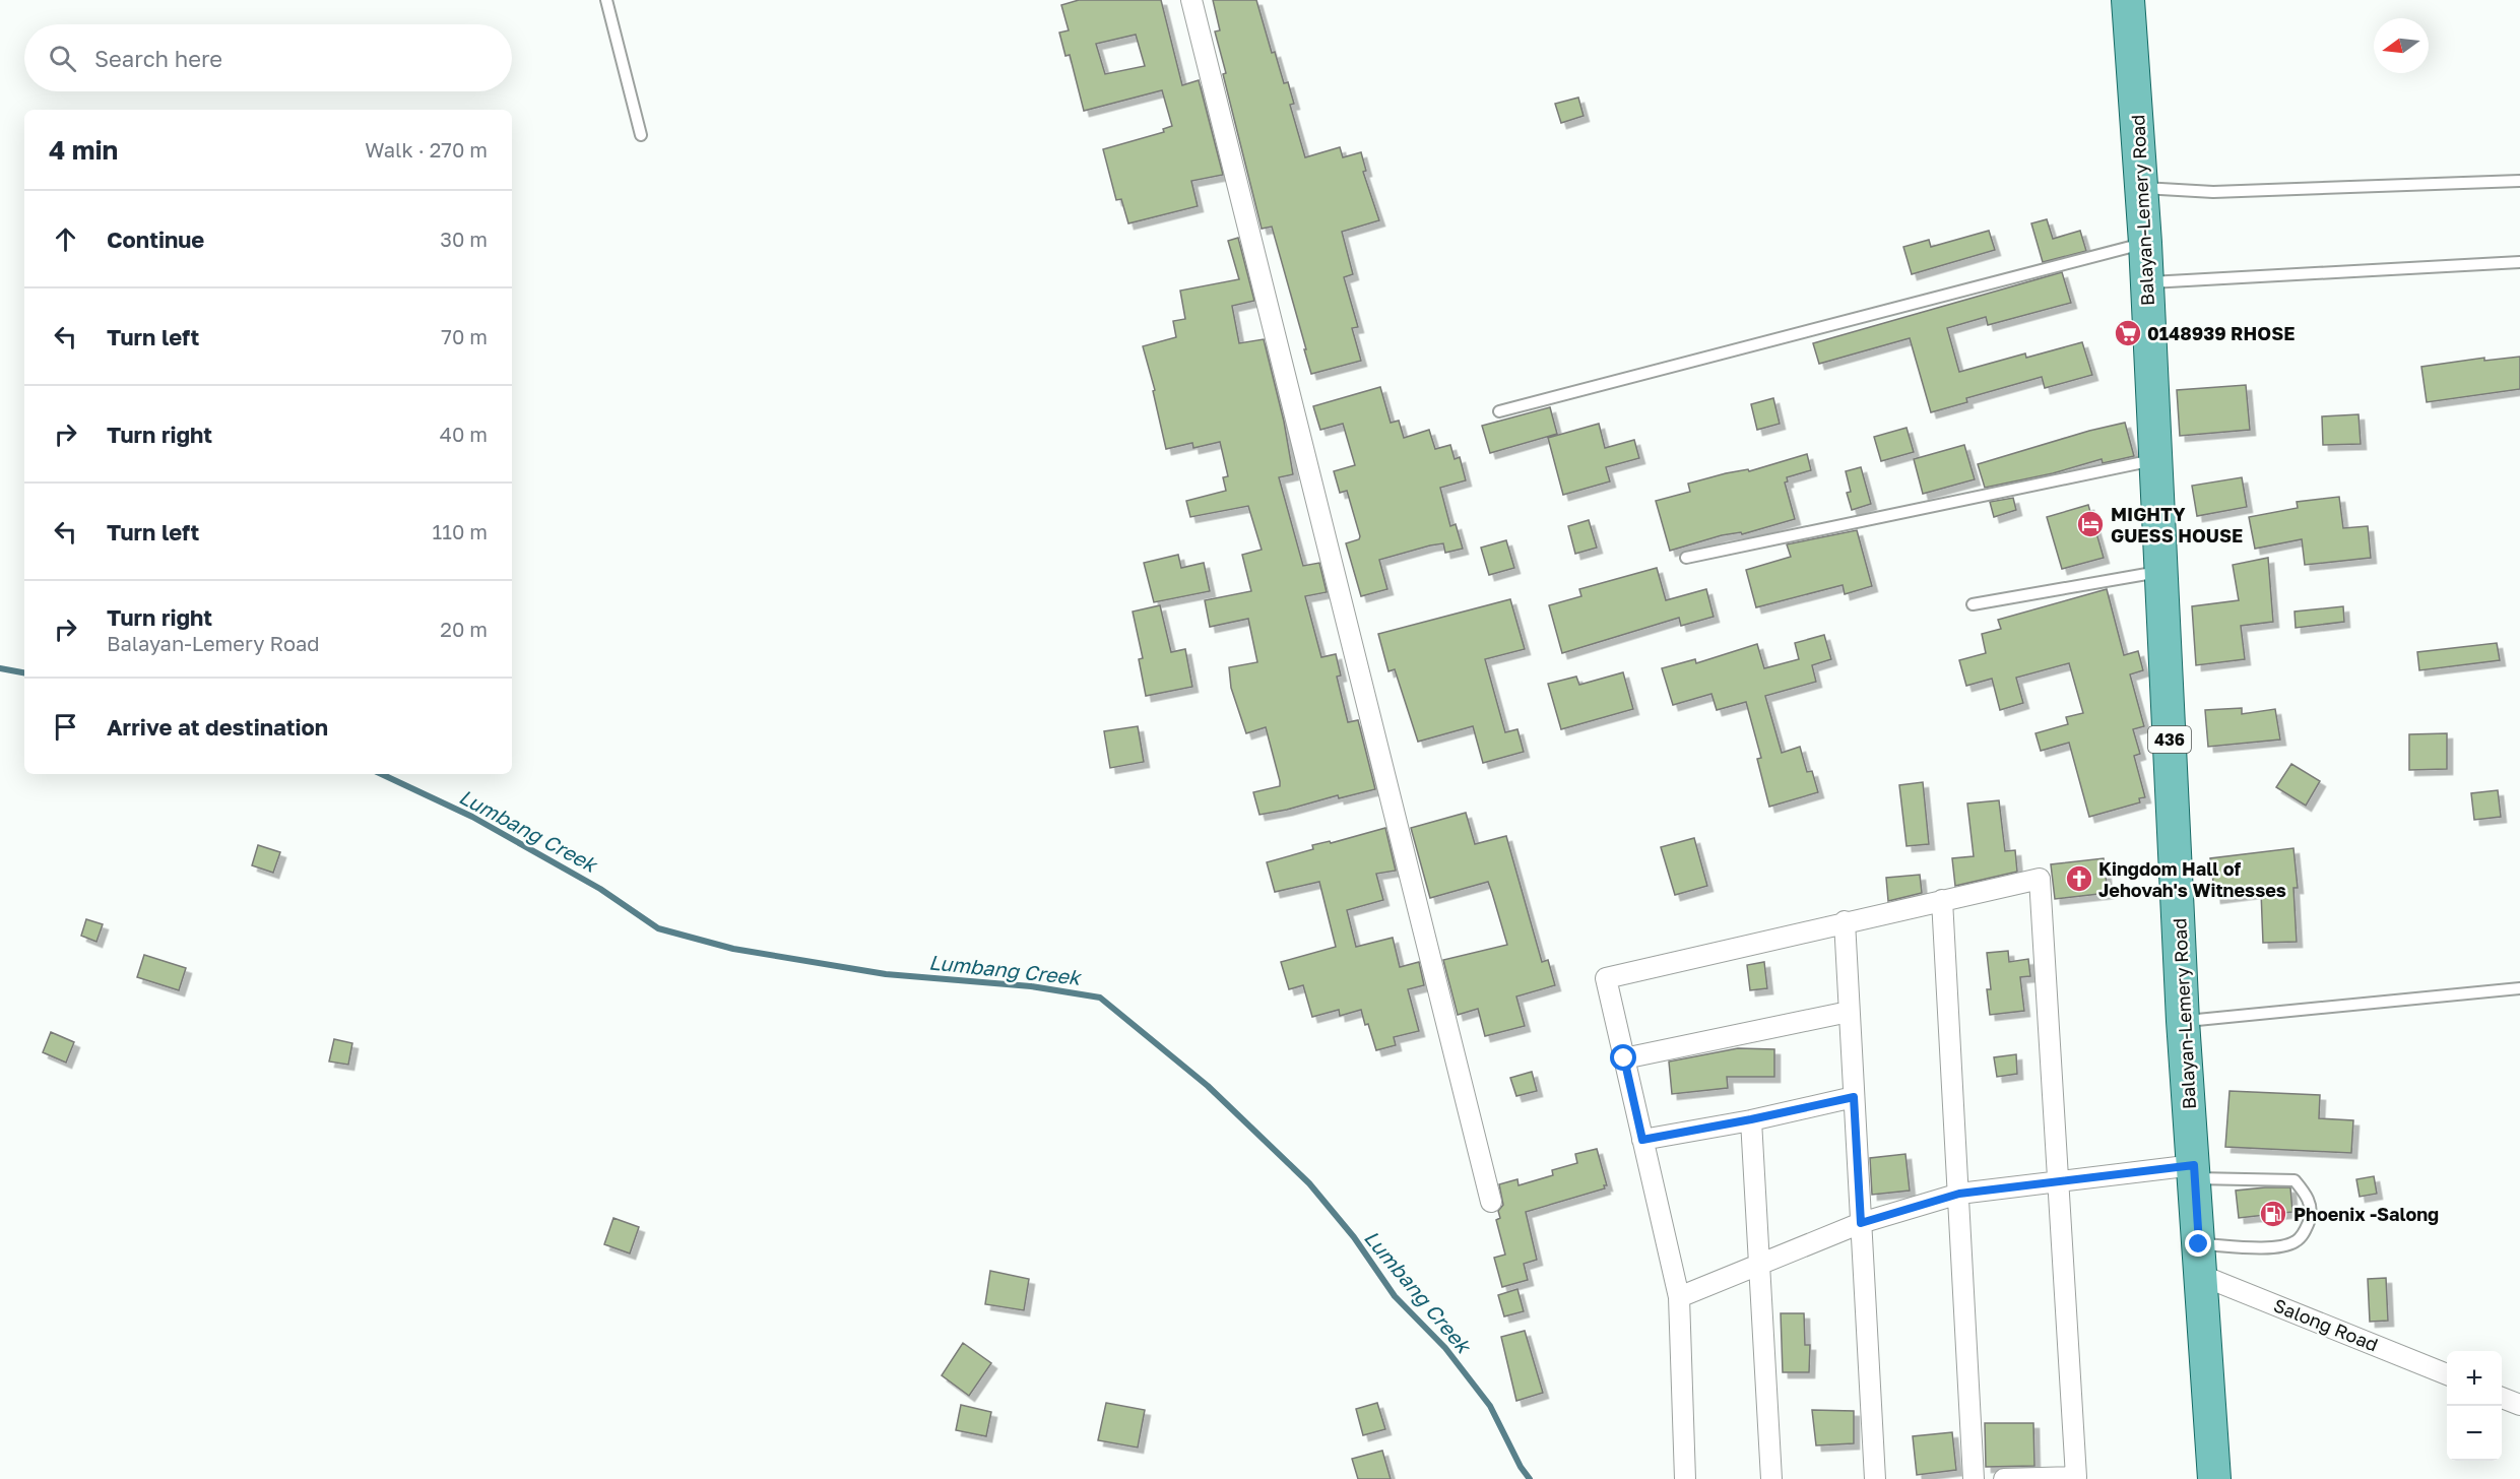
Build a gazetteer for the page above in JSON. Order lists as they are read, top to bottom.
{
  "streets": {
    "main road": ["Balayan-Lemery Road", "436"],
    "street": ["Salong Road"]
  },
  "crossings": [
    ["Balayan-Lemery Road", "Salong Road"]
  ],
  "water": ["Lumbang Creek"],
  "places": {
    "supermarket": ["0148939 RHOSE"],
    "hotel": ["MIGHTY GUESS HOUSE"],
    "church": ["Kingdom Hall of Jehovah's Witnesses"],
    "fuel station": ["Phoenix -Salong"]
  },
  "north": "left",
  "page": {
    "search": "Search here",
    "heading": ["4 min", "Walk · 270 m"],
    "list": [
      ["Continue", "30 m"],
      ["Turn left", "70 m"],
      ["Turn right", "40 m"],
      ["Turn left", "110 m"],
      ["Turn right", "Balayan-Lemery Road", "20 m"],
      "Arrive at destination"
    ],
    "map_buttons": ["+", "−"]
  }
}
